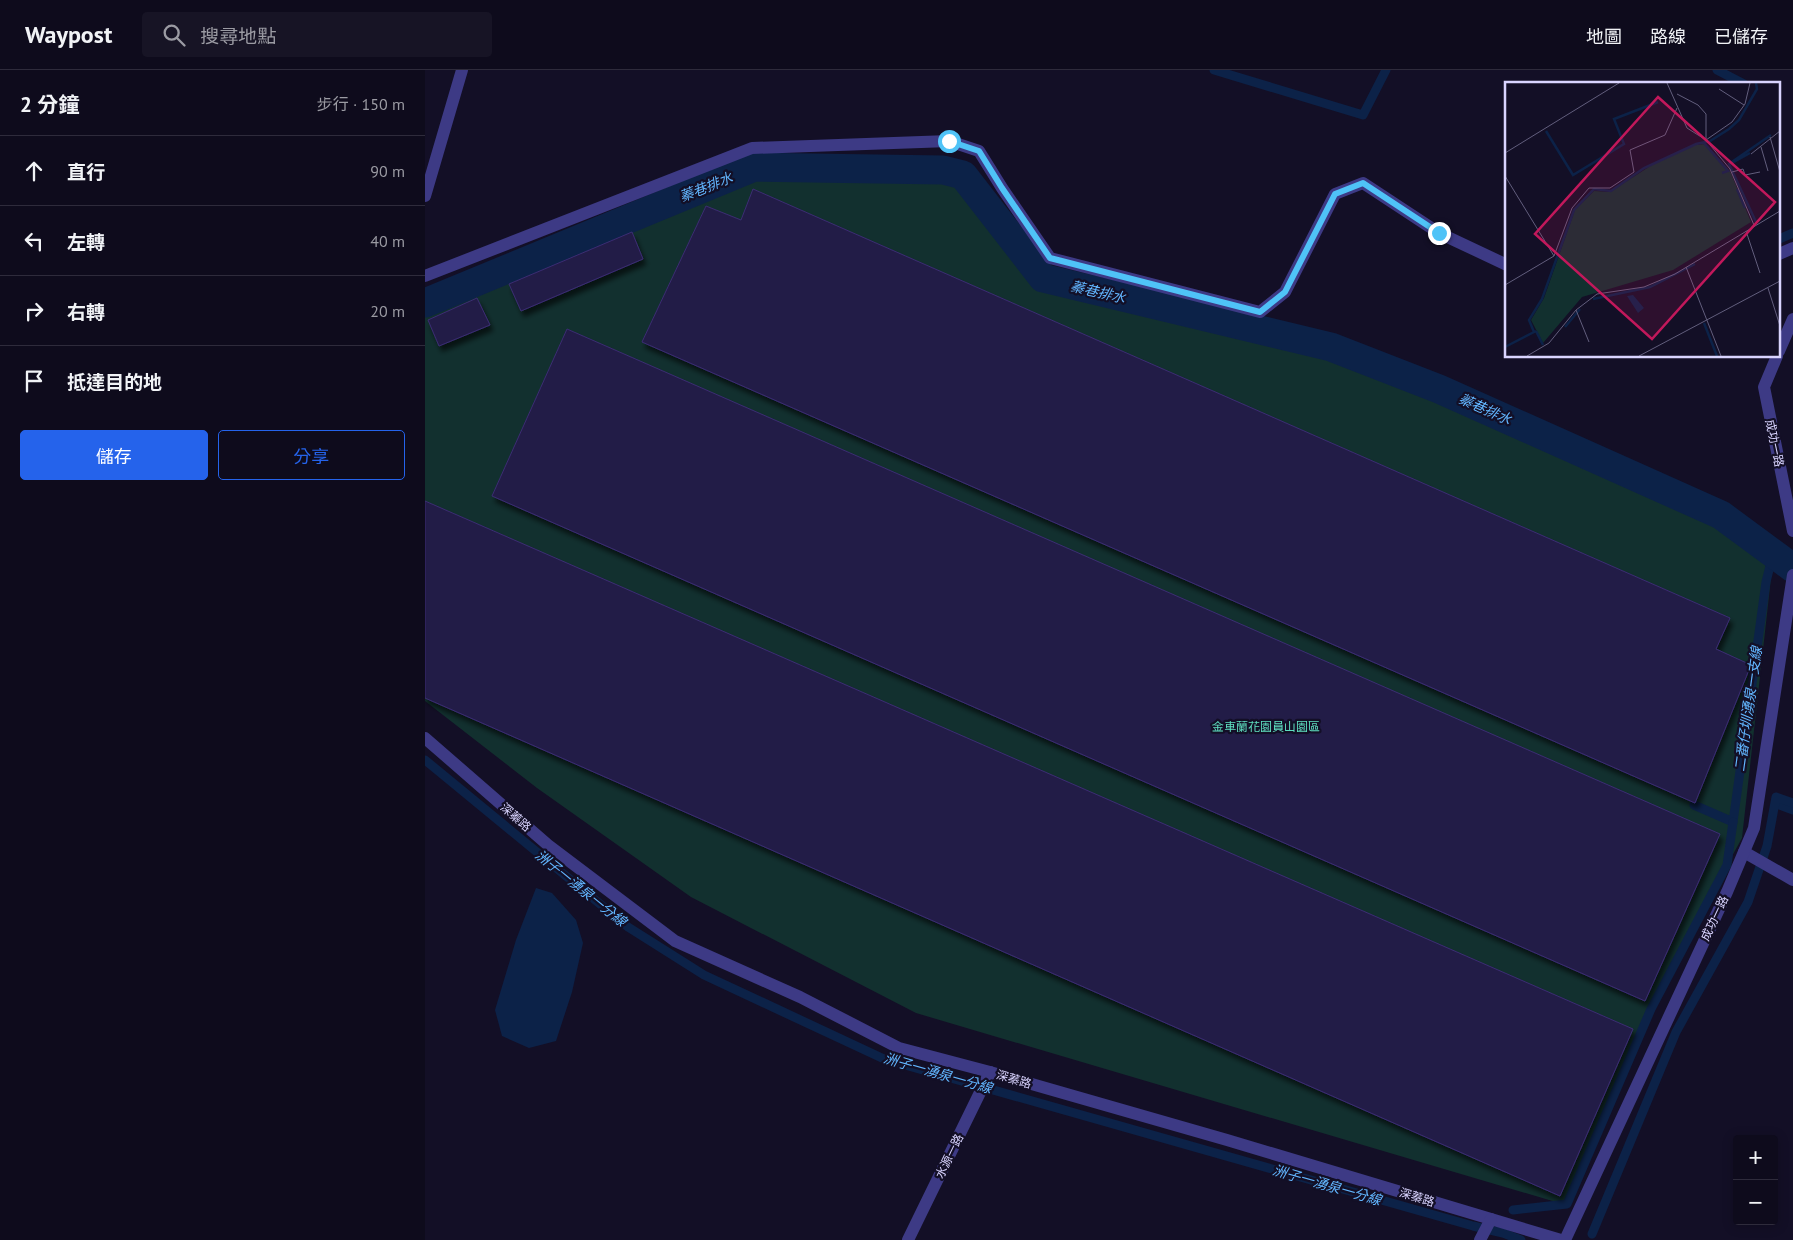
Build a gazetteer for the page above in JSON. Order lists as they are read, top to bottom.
{
  "streets": {
    "street": ["成功一路", "深蓁路", "水源一路"]
  },
  "crossings": [
    ["成功一路", "深蓁路"],
    ["深蓁路", "水源一路"]
  ],
  "water": ["蓁巷排水", "二番仔圳湧泉一支線", "洲子一湧泉一分線"],
  "parks": ["金車蘭花園員山園區"],
  "page": {
    "header": "Waypost",
    "search": "搜尋地點",
    "nav": ["地圖", "路線", "已儲存"],
    "heading": ["2 分鐘", "步行 · 150 m"],
    "list": [
      ["直行", "90 m"],
      ["左轉", "40 m"],
      ["右轉", "20 m"],
      "抵達目的地"
    ],
    "buttons": ["儲存", "分享"],
    "map_buttons": ["+", "−"]
  }
}
